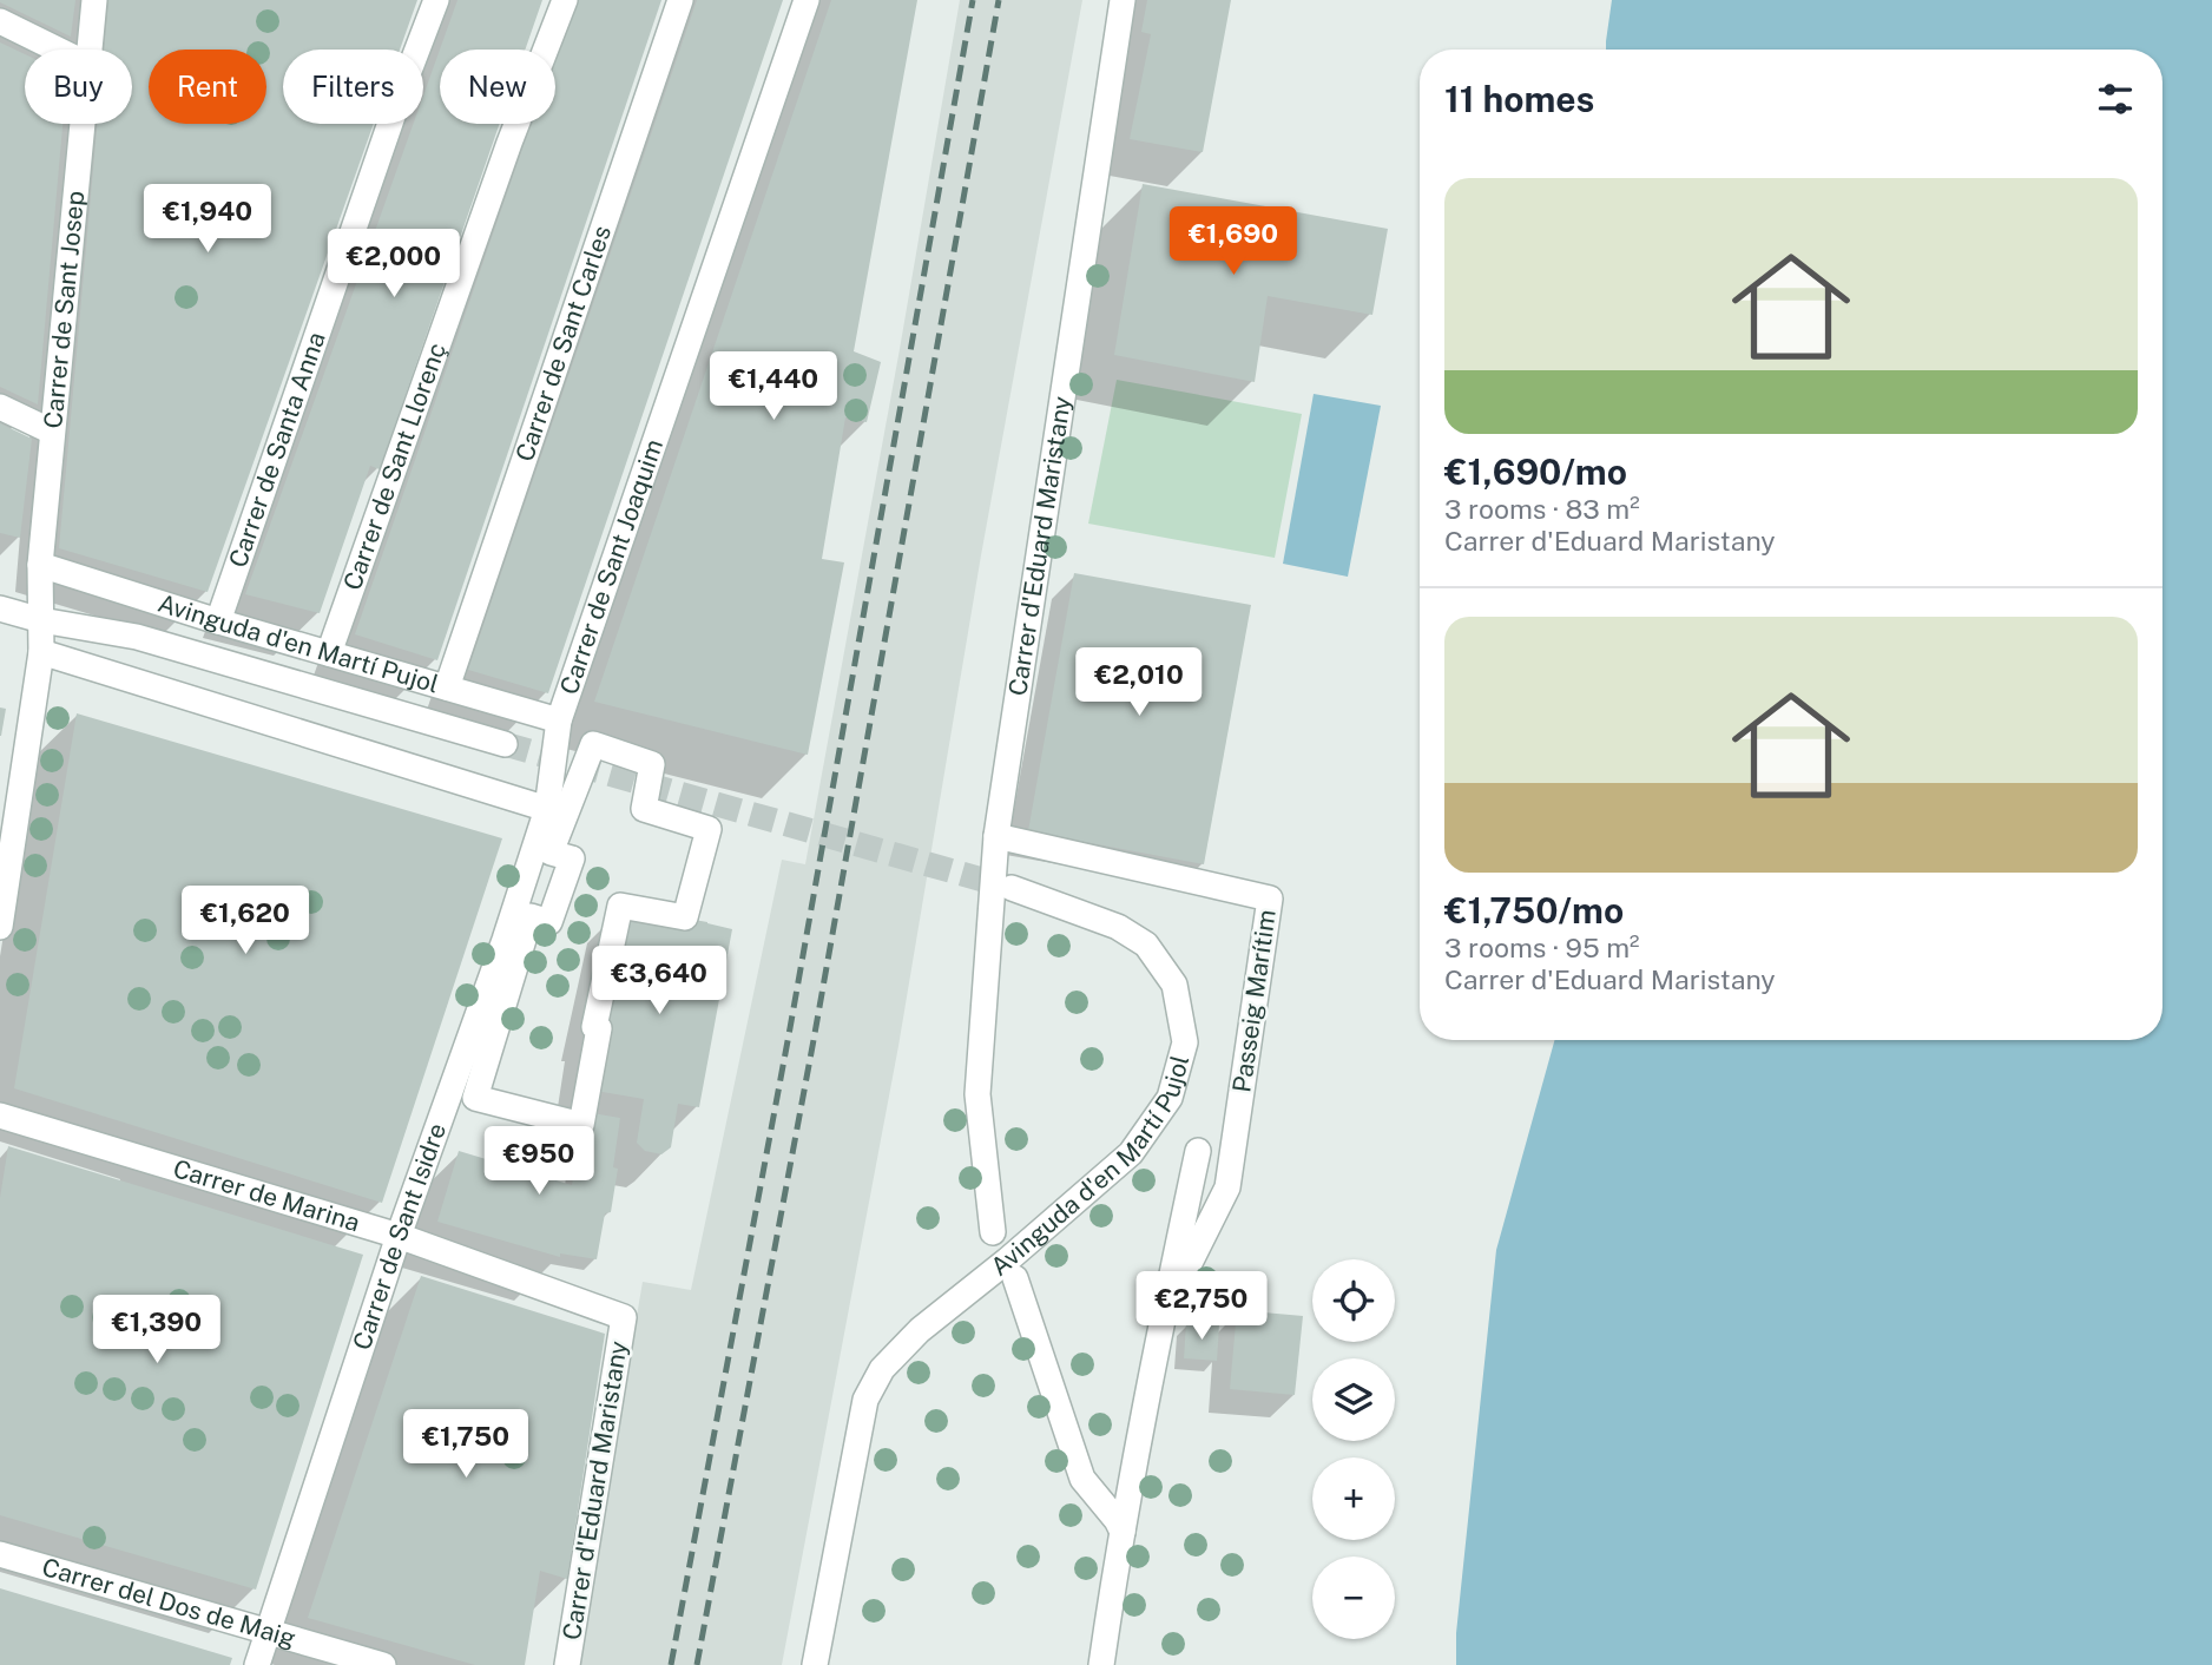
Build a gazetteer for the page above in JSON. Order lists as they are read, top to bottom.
{
  "streets": {
    "street": [
      "Carrer de Sant Josep",
      "Carrer de Sant Carles",
      "Carrer de Santa Anna",
      "Carrer de Sant Llorenç",
      "Carrer d'Eduard Maristany",
      "Carrer de Sant Joaquim",
      "Avinguda d'en Martí Pujol",
      "Passeig Marítim",
      "Carrer de Marina",
      "Carrer de Sant Isidre",
      "Carrer del Dos de Maig"
    ]
  },
  "crossings": [
    ["Carrer de Sant Josep", "Avinguda d'en Martí Pujol"],
    ["Carrer de Sant Carles", "Avinguda d'en Martí Pujol"],
    ["Carrer de Santa Anna", "Avinguda d'en Martí Pujol"],
    ["Carrer de Sant Llorenç", "Avinguda d'en Martí Pujol"],
    ["Carrer d'Eduard Maristany", "Passeig Marítim"],
    ["Carrer d'Eduard Maristany", "Carrer de Marina"],
    ["Carrer de Sant Joaquim", "Avinguda d'en Martí Pujol"],
    ["Carrer de Sant Joaquim", "Carrer de Sant Isidre"],
    ["Carrer de Marina", "Carrer de Sant Isidre"],
    ["Carrer de Sant Isidre", "Carrer del Dos de Maig"]
  ],
  "page": {
    "chip": [
      "Buy",
      "Rent",
      "Filters",
      "New"
    ],
    "heading": "11 homes",
    "list": [
      {
        "name": "€1,690/mo",
        "note": "3 rooms · 83 m² · Carrer d'Eduard Maristany"
      },
      {
        "name": "€1,750/mo",
        "note": "3 rooms · 95 m² · Carrer d'Eduard Maristany"
      }
    ],
    "price": [
      "€1,940",
      "€1,690",
      "€2,000",
      "€1,440",
      "€2,010",
      "€1,620",
      "€3,640",
      "€950",
      "€2,750",
      "€1,390",
      "€1,750"
    ],
    "map_buttons": ["+", "−"]
  }
}
